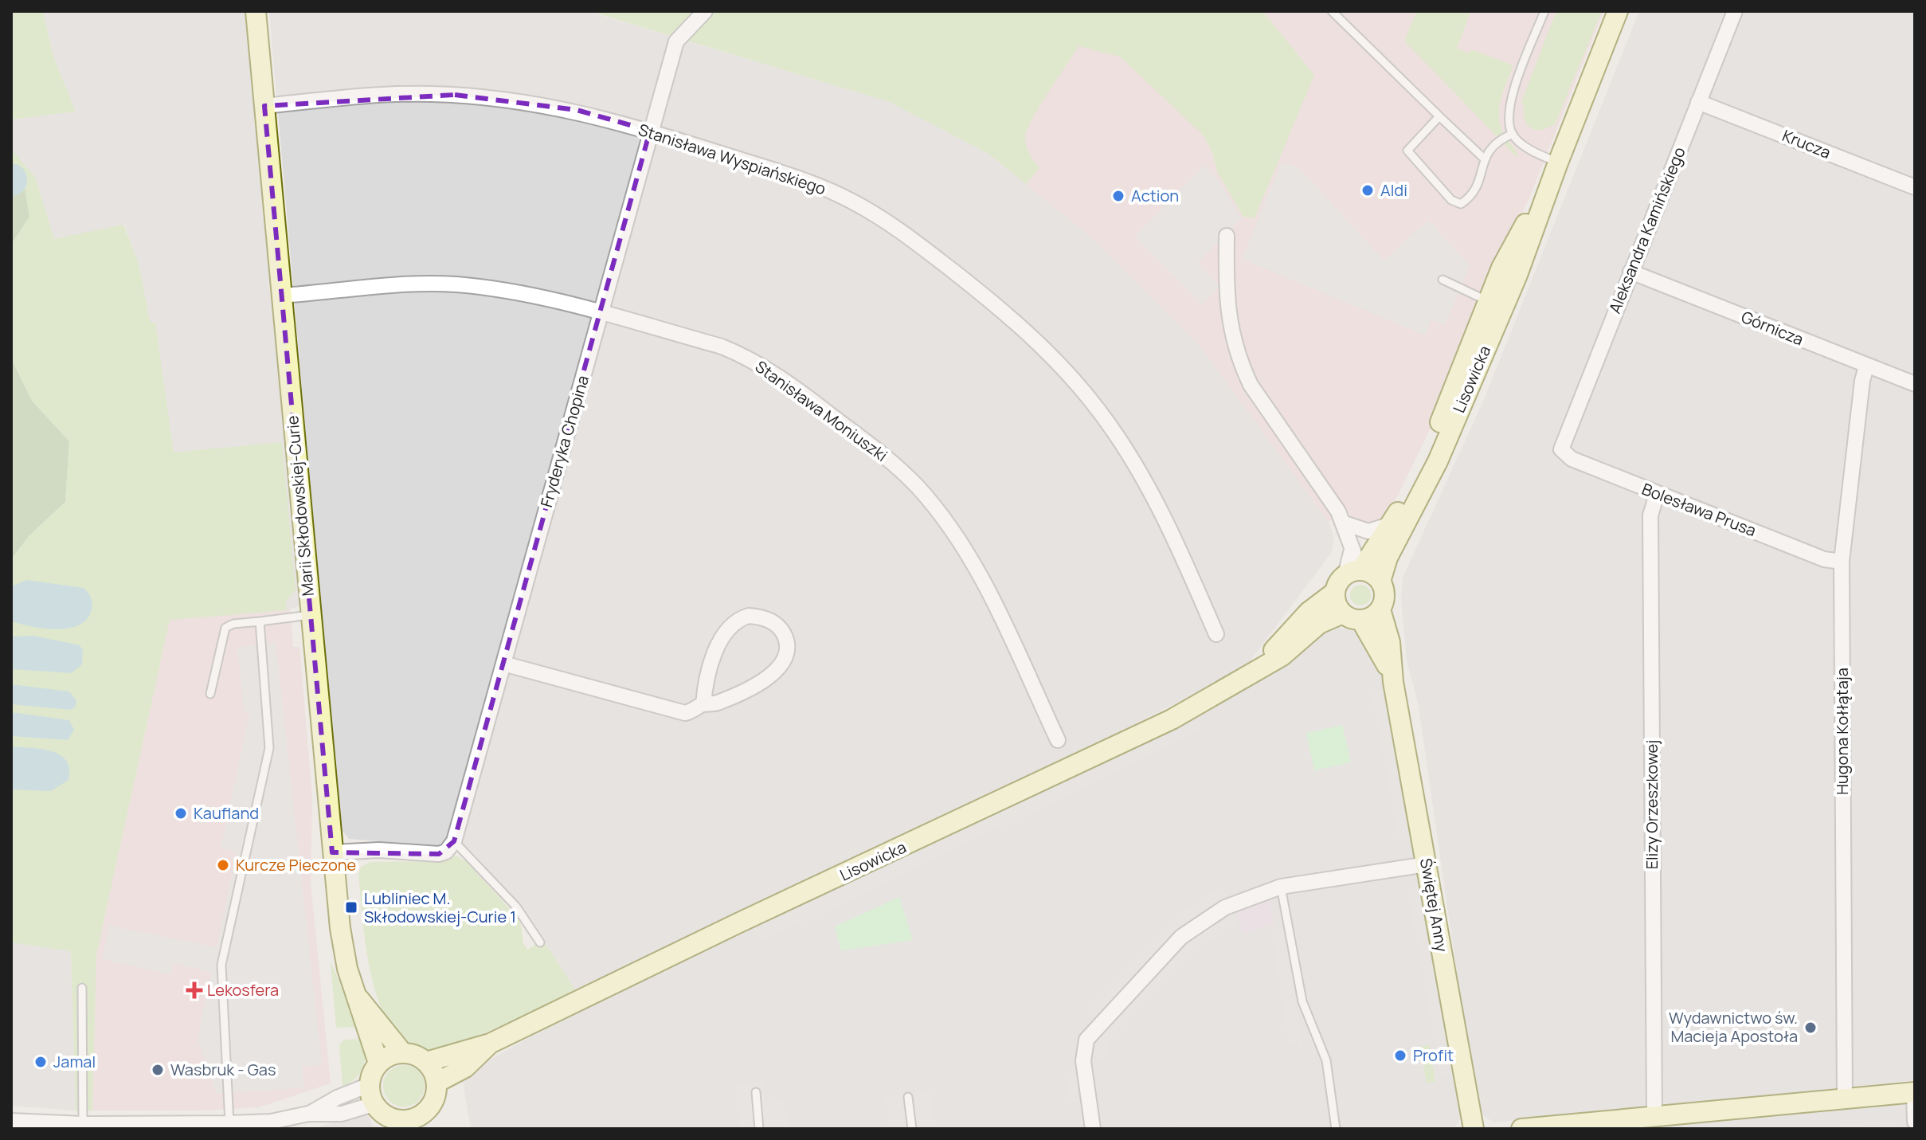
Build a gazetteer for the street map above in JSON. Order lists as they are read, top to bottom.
{
  "streets": {
    "main road": ["Lisowicka", "Marii Skłodowskiej-Curie", "Świętej Anny"],
    "street": [
      "Krucza",
      "Stanisława Wyspiańskiego",
      "Aleksandra Kamińskiego",
      "Górnicza",
      "Stanisława Moniuszki",
      "Fryderyka Chopina",
      "Bolesława Prusa",
      "Hugona Kołłątaja",
      "Elizy Orzeszkowej"
    ]
  },
  "crossings": [
    ["Krucza", "Aleksandra Kamińskiego"],
    ["Stanisława Wyspiańskiego", "Fryderyka Chopina"],
    ["Stanisława Wyspiańskiego", "Marii Skłodowskiej-Curie"],
    ["Aleksandra Kamińskiego", "Górnicza"],
    ["Aleksandra Kamińskiego", "Bolesława Prusa"],
    ["Górnicza", "Hugona Kołłątaja"],
    ["Lisowicka", "Marii Skłodowskiej-Curie"],
    ["Lisowicka", "Świętej Anny"],
    ["Stanisława Moniuszki", "Fryderyka Chopina"],
    ["Stanisława Moniuszki", "Marii Skłodowskiej-Curie"],
    ["Bolesława Prusa", "Hugona Kołłątaja"],
    ["Bolesława Prusa", "Elizy Orzeszkowej"]
  ],
  "places": {
    "other": [
      "Aldi",
      "Action",
      "Kaufland",
      "Kurcze Pieczone",
      "Wydawnictwo św. Macieja Apostoła",
      "Profit",
      "Jamal",
      "Wasbruk - Gas"
    ],
    "transit": ["Lubliniec M. Skłodowskiej-Curie 1"],
    "health": ["Lekosfera"]
  }
}
